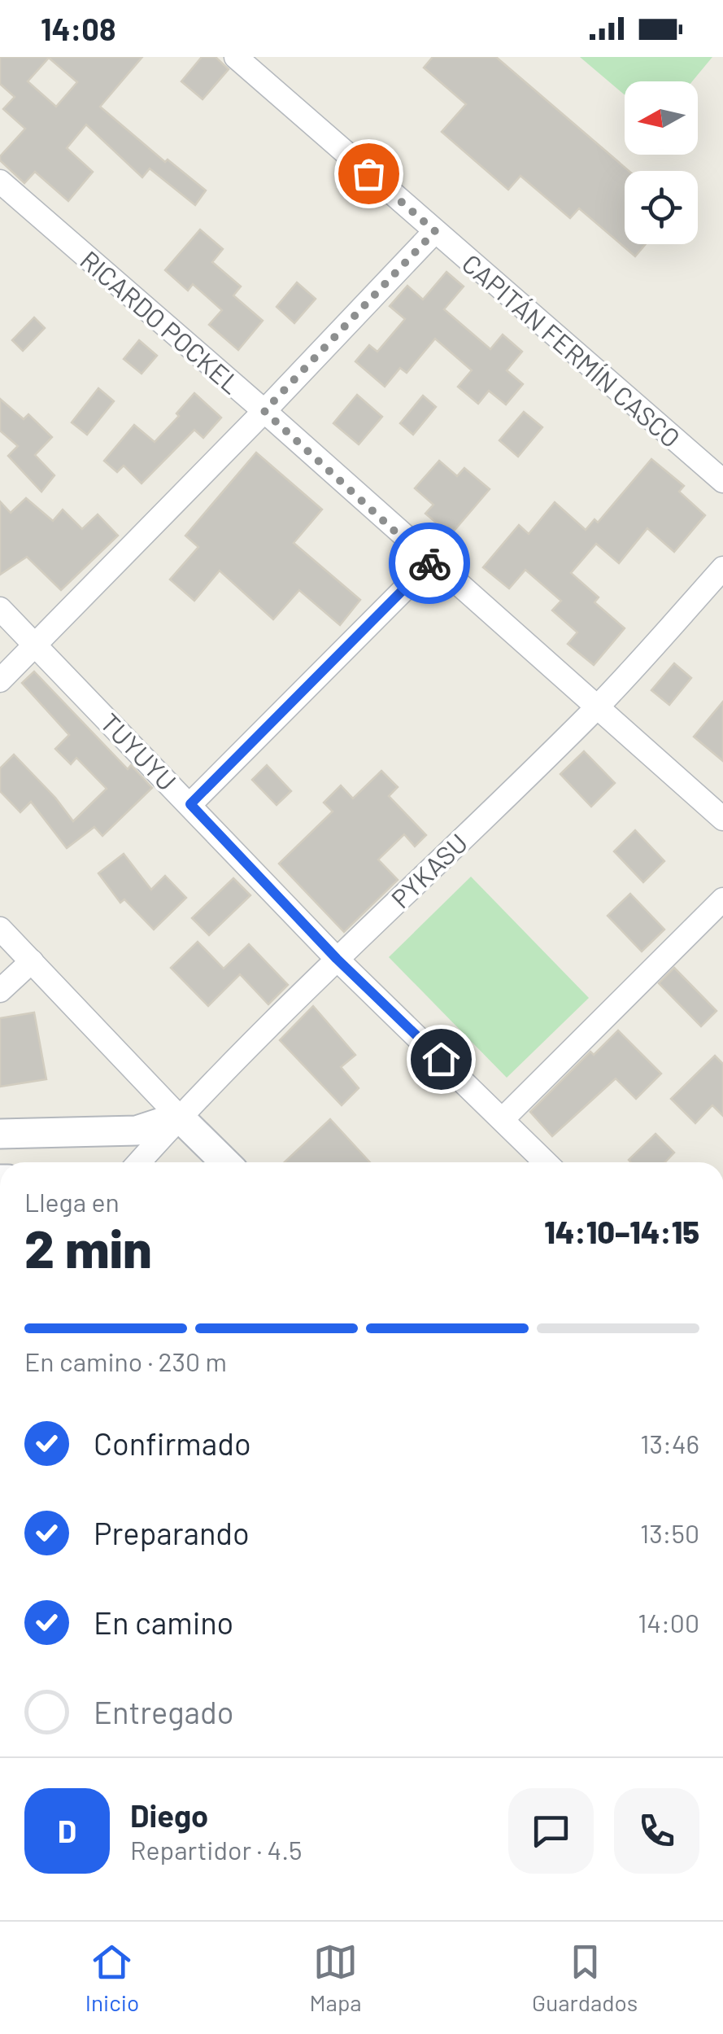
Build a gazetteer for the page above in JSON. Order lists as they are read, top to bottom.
{
  "streets": {
    "street": [
      "RICARDO POCKEL",
      "CAPITÁN FERMÍN CASCO",
      "TUYUYU",
      "PYKASU"
    ]
  },
  "crossings": [
    ["RICARDO POCKEL", "PYKASU"],
    ["TUYUYU", "PYKASU"]
  ],
  "north": "left",
  "page": {
    "status": "14:08",
    "heading": ["2 min", "Llega en", "14:10–14:15"],
    "panel": ["Diego", "Repartidor · 4.5"],
    "bar": "En camino · 230 m",
    "list": [
      ["Confirmado", "13:46"],
      ["Preparando", "13:50"],
      ["En camino", "14:00"],
      "Entregado"
    ],
    "round": "D",
    "tabs": ["Inicio", "Mapa", "Guardados"]
  }
}
